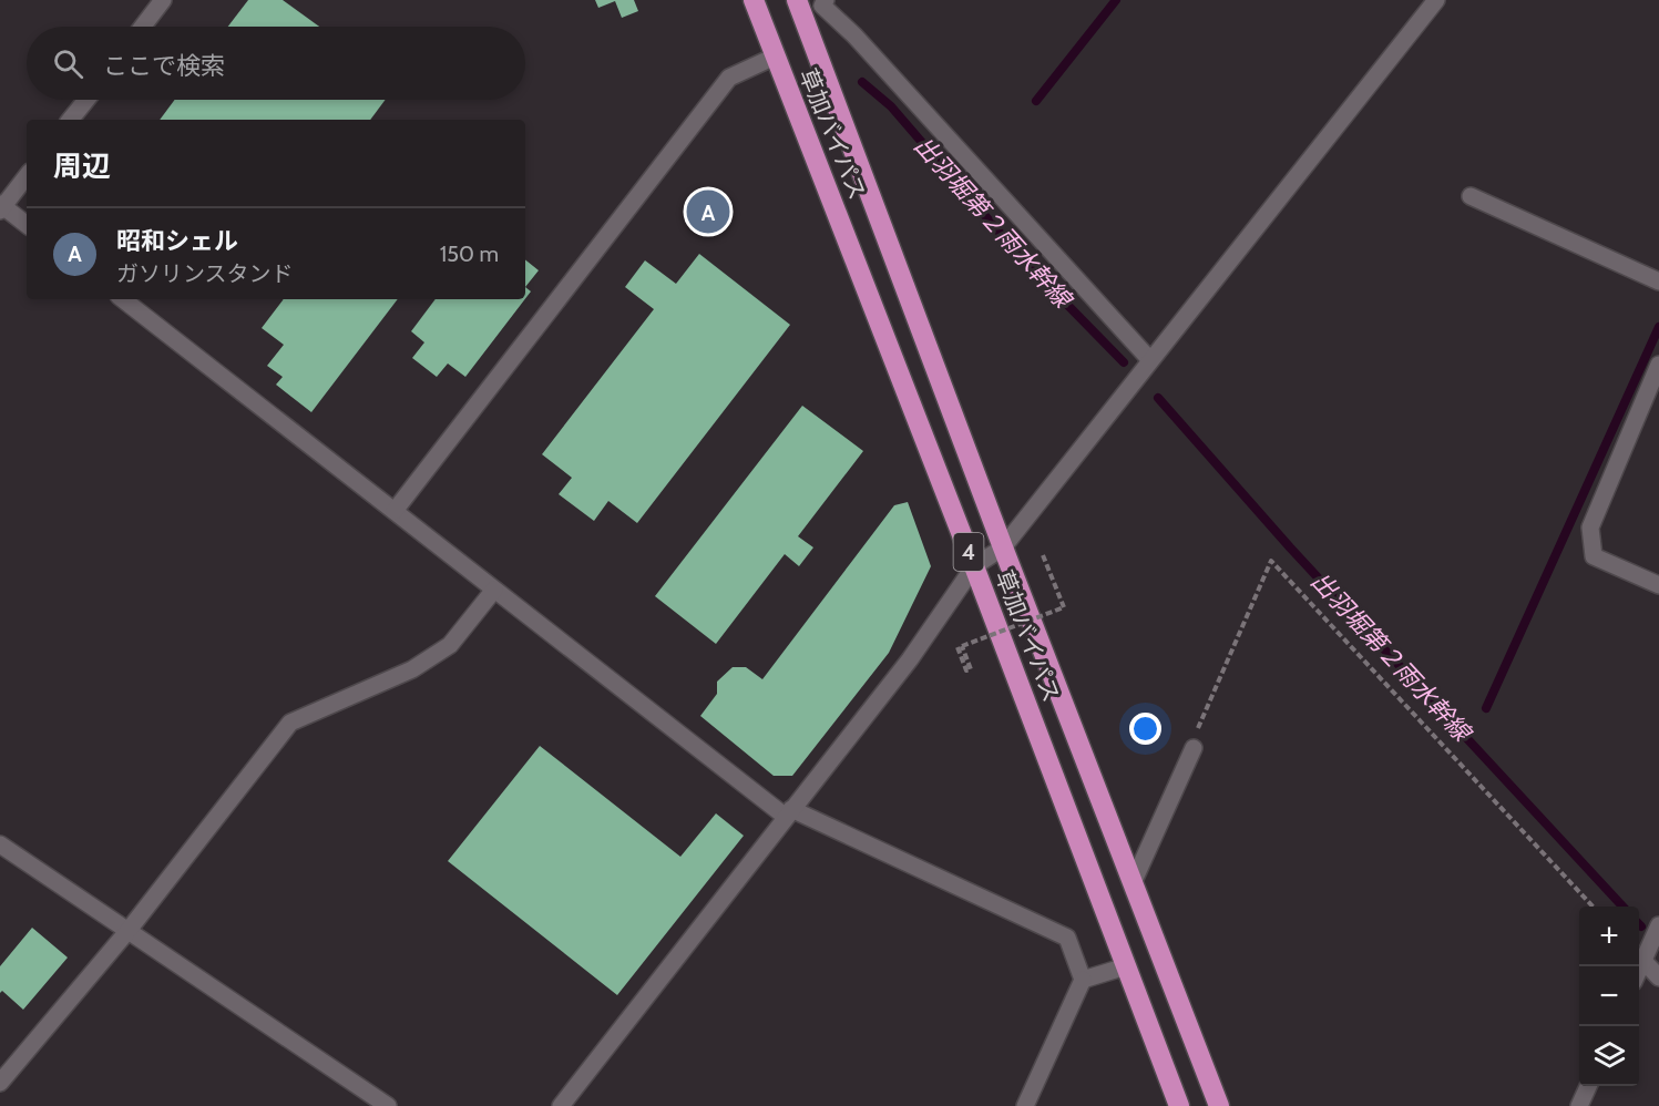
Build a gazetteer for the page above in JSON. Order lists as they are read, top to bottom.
{
  "streets": {
    "highway": ["草加バイパス", "4"]
  },
  "water": ["出羽堀第２雨水幹線"],
  "page": {
    "search": "ここで検索",
    "heading": "周辺",
    "pins": "A",
    "list": [
      {
        "mark": "A",
        "name": "昭和シェル",
        "note": "ガソリンスタンド",
        "value": "150 m"
      }
    ],
    "map_buttons": ["+", "−"]
  }
}
